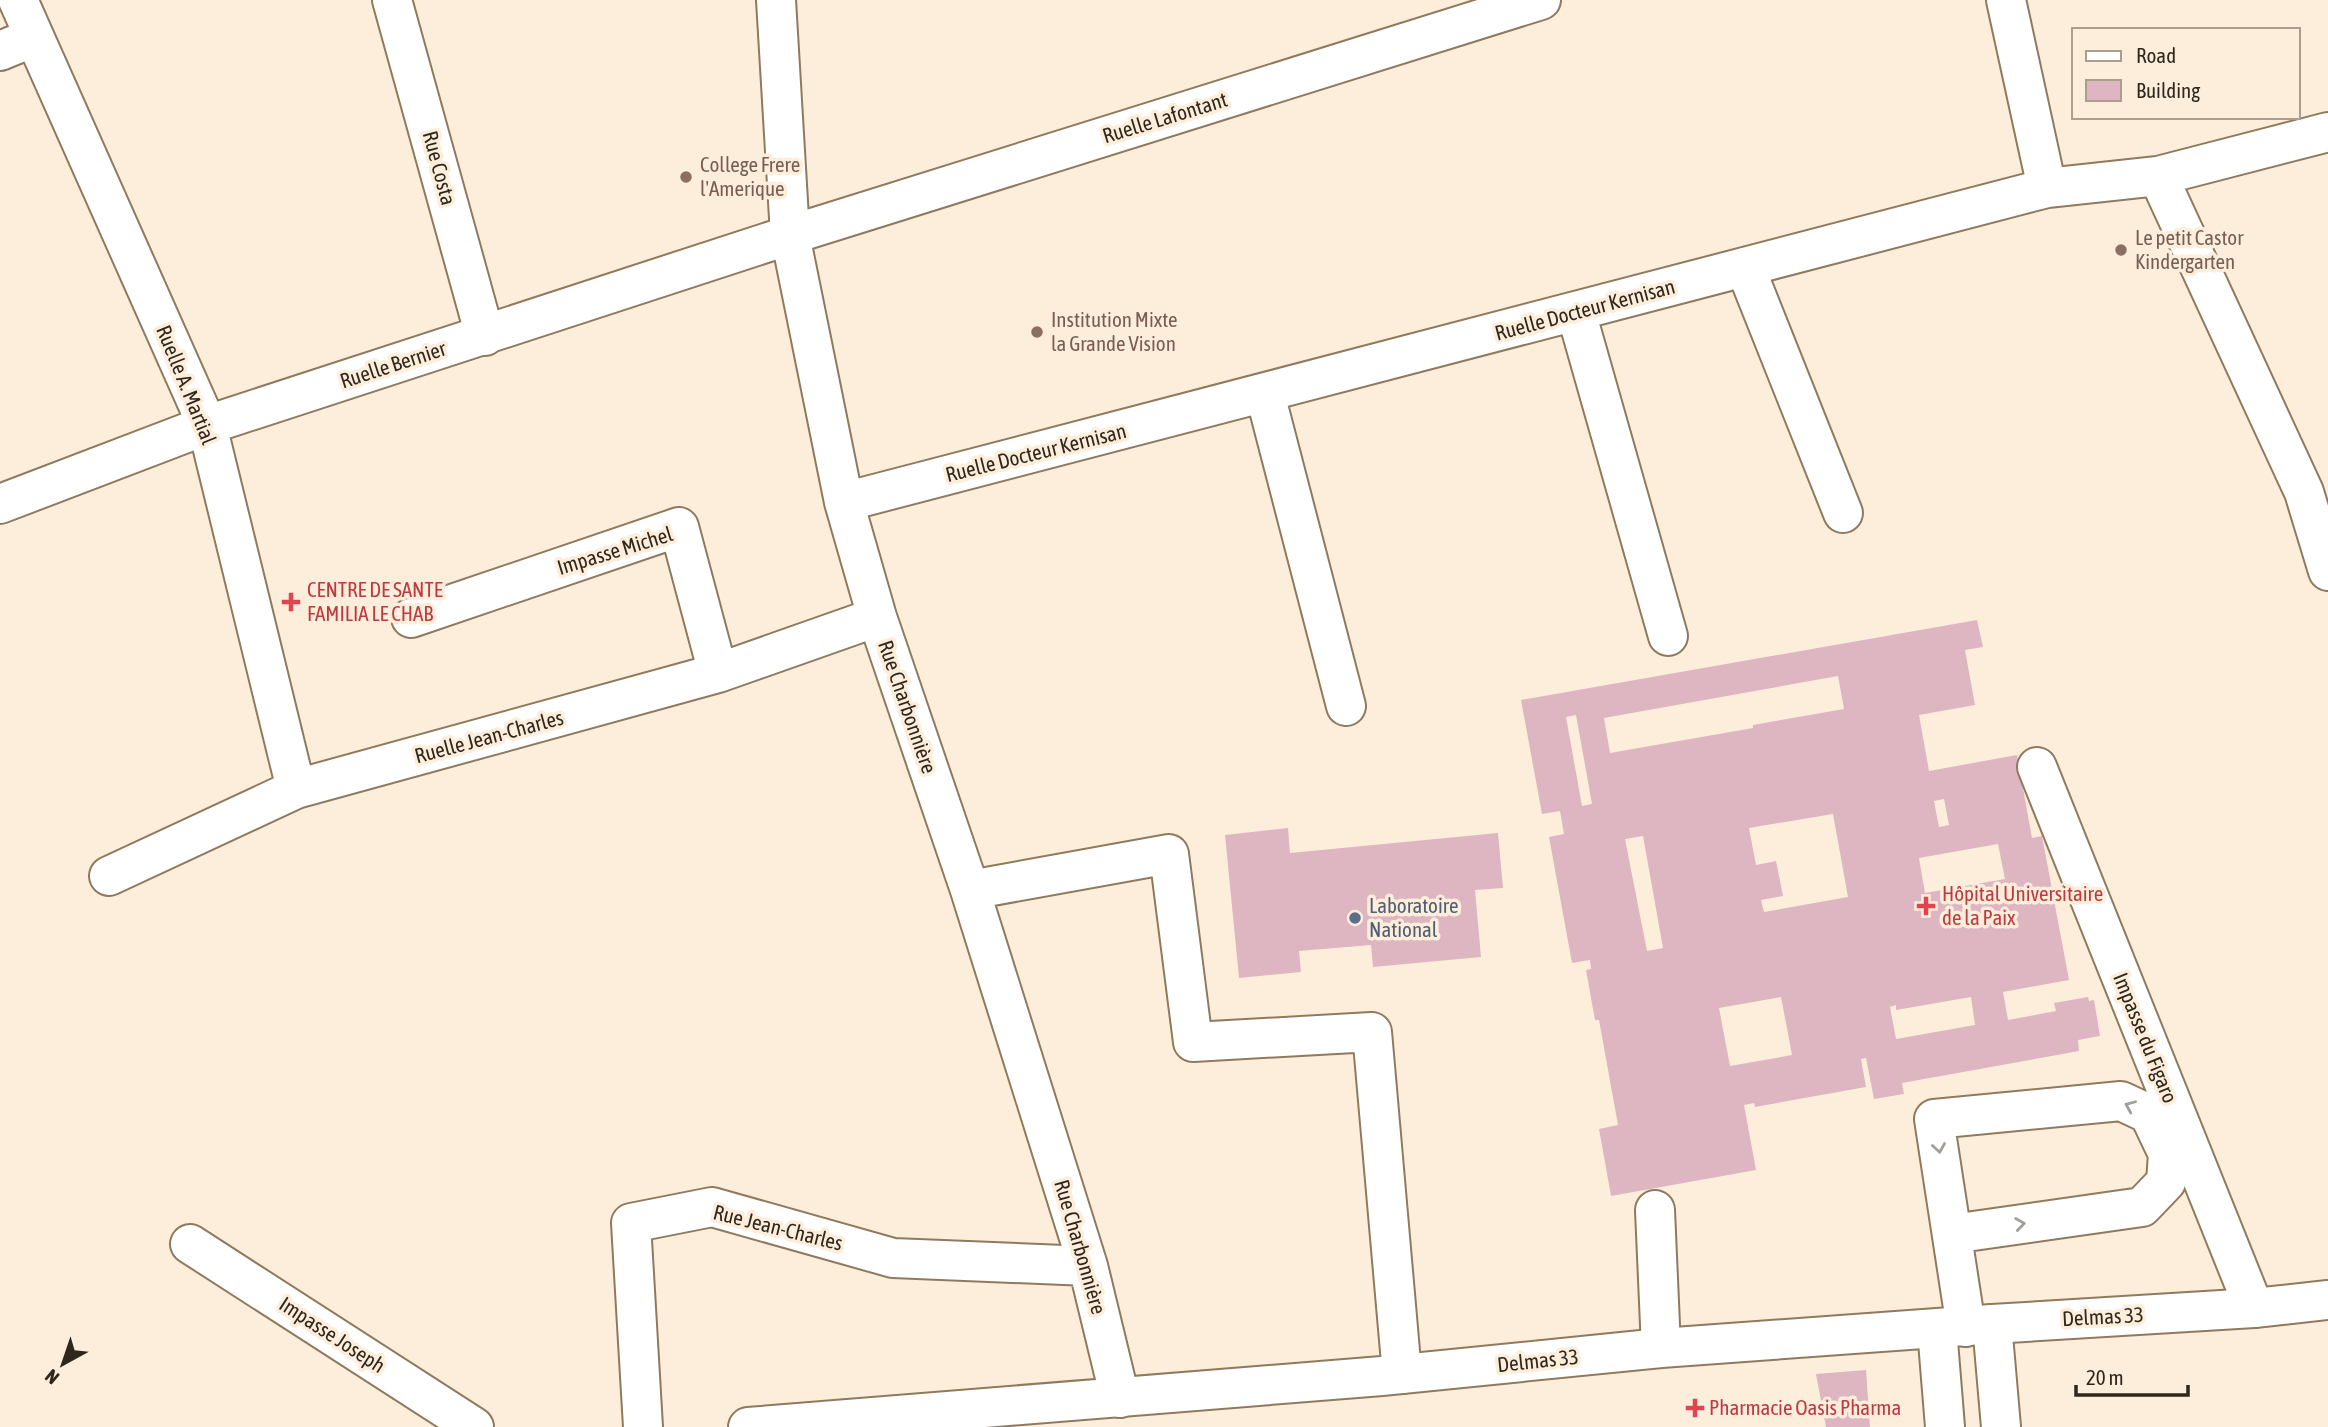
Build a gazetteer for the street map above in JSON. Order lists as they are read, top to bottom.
{
  "streets": {
    "street": [
      "Ruelle Lafontant",
      "Rue Costa",
      "Ruelle Docteur Kernisan",
      "Ruelle Bernier",
      "Ruelle A. Martial",
      "Impasse Michel",
      "Rue Charbonnière",
      "Ruelle Jean-Charles",
      "Impasse du Figaro",
      "Rue Jean-Charles",
      "Delmas 33",
      "Impasse Joseph"
    ]
  },
  "crossings": [
    ["Ruelle Lafontant", "Ruelle Bernier"],
    ["Ruelle Lafontant", "Rue Charbonnière"],
    ["Rue Costa", "Ruelle Bernier"],
    ["Ruelle Docteur Kernisan", "Rue Charbonnière"],
    ["Ruelle Bernier", "Ruelle A. Martial"],
    ["Ruelle Bernier", "Rue Charbonnière"],
    ["Ruelle A. Martial", "Ruelle Jean-Charles"],
    ["Impasse Michel", "Ruelle Jean-Charles"],
    ["Rue Charbonnière", "Ruelle Jean-Charles"],
    ["Rue Charbonnière", "Rue Jean-Charles"],
    ["Rue Charbonnière", "Delmas 33"],
    ["Impasse du Figaro", "Delmas 33"]
  ],
  "places": {
    "other": [
      "College Frere l'Amerique",
      "Le petit Castor Kindergarten",
      "Institution Mixte la Grande Vision",
      "Laboratoire National"
    ],
    "health": ["CENTRE DE SANTE FAMILIA LE CHAB", "Hôpital Universitaire de la Paix", "Pharmacie Oasis Pharma"]
  },
  "legend": ["Road", "Building"],
  "scale_bar": "20 m",
  "north": "bottom left"
}
